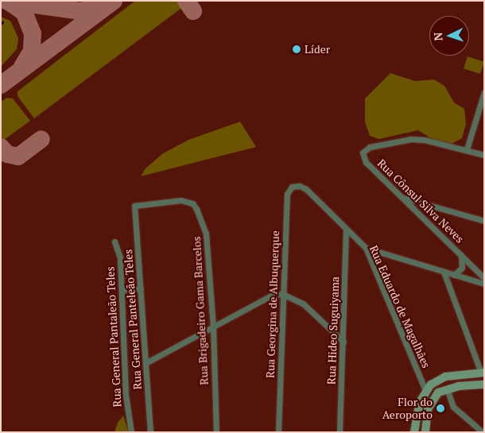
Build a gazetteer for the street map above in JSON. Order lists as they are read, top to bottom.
{
  "streets": {
    "street": [
      "Rua Cônsul Silva Neves",
      "Rua Georgina de Albuquerque",
      "Rua Eduardo de Magalhães",
      "Rua Brigadeiro Gama Barcelos",
      "Rua General Panteleão Teles",
      "Rua Hideo Suguiyama",
      "Rua General Pantaleão Teles"
    ]
  },
  "crossings": [
    ["Rua Georgina de Albuquerque", "Rua Eduardo de Magalhães"],
    ["Rua Eduardo de Magalhães", "Rua Hideo Suguiyama"],
    ["Rua Brigadeiro Gama Barcelos", "Rua General Panteleão Teles"]
  ],
  "places": ["Líder", "Flor do Aeroporto"],
  "north": "left"
}
